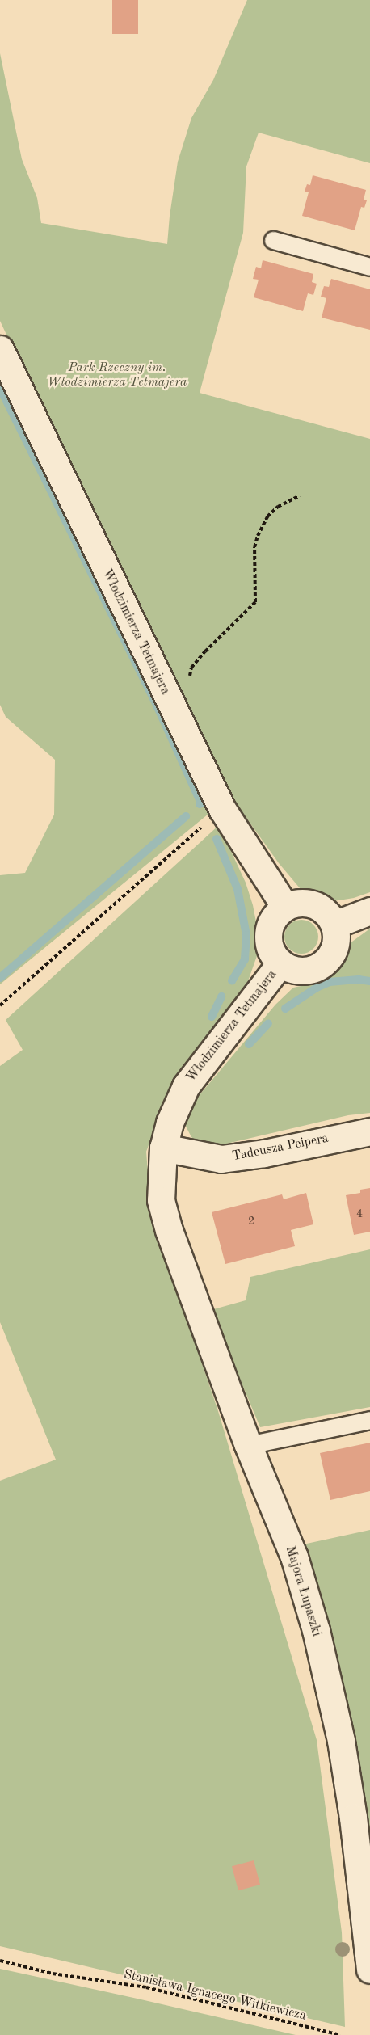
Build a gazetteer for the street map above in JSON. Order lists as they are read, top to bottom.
{
  "streets": {
    "street": ["Włodzimierza Tetmajera", "Tadeusza Peipera", "Majora Łupaszki"],
    "path": ["Stanisława Ignacego Witkiewicza"]
  },
  "crossings": [
    ["Włodzimierza Tetmajera", "Tadeusza Peipera"],
    ["Włodzimierza Tetmajera", "Majora Łupaszki"]
  ],
  "parks": ["Park Rzeczny im. Włodzimierza Tetmajera"],
  "house_numbers": ["4", "2"]
}
